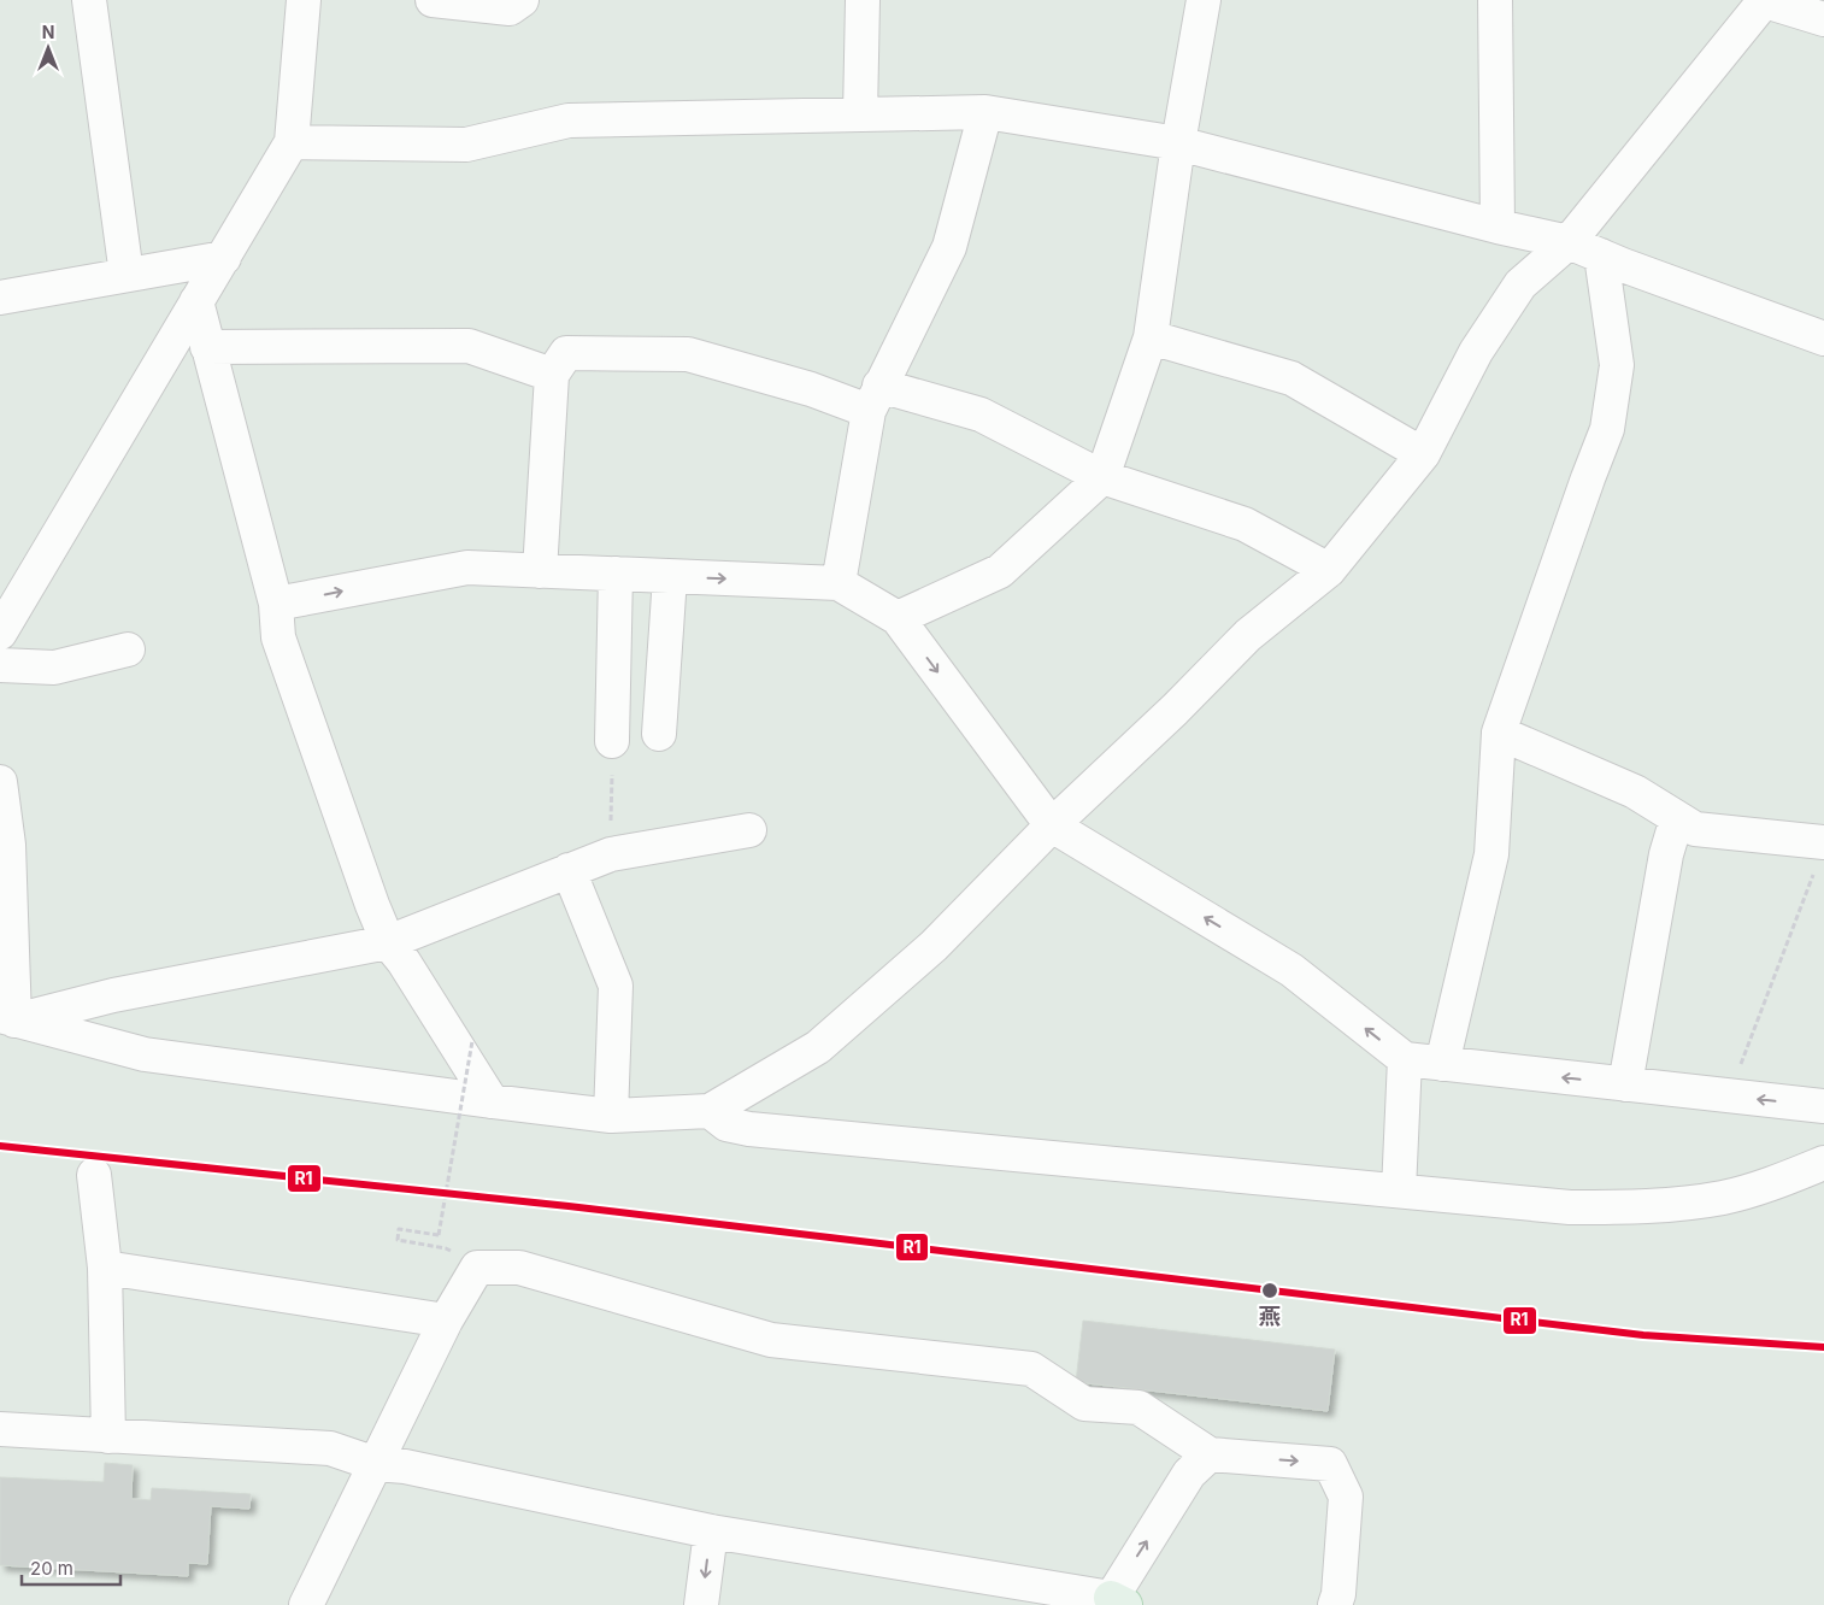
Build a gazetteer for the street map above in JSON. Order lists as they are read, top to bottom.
{
  "places": ["燕"],
  "lines": ["transit line R1"],
  "scale_bar": "20 m",
  "north": "top"
}
